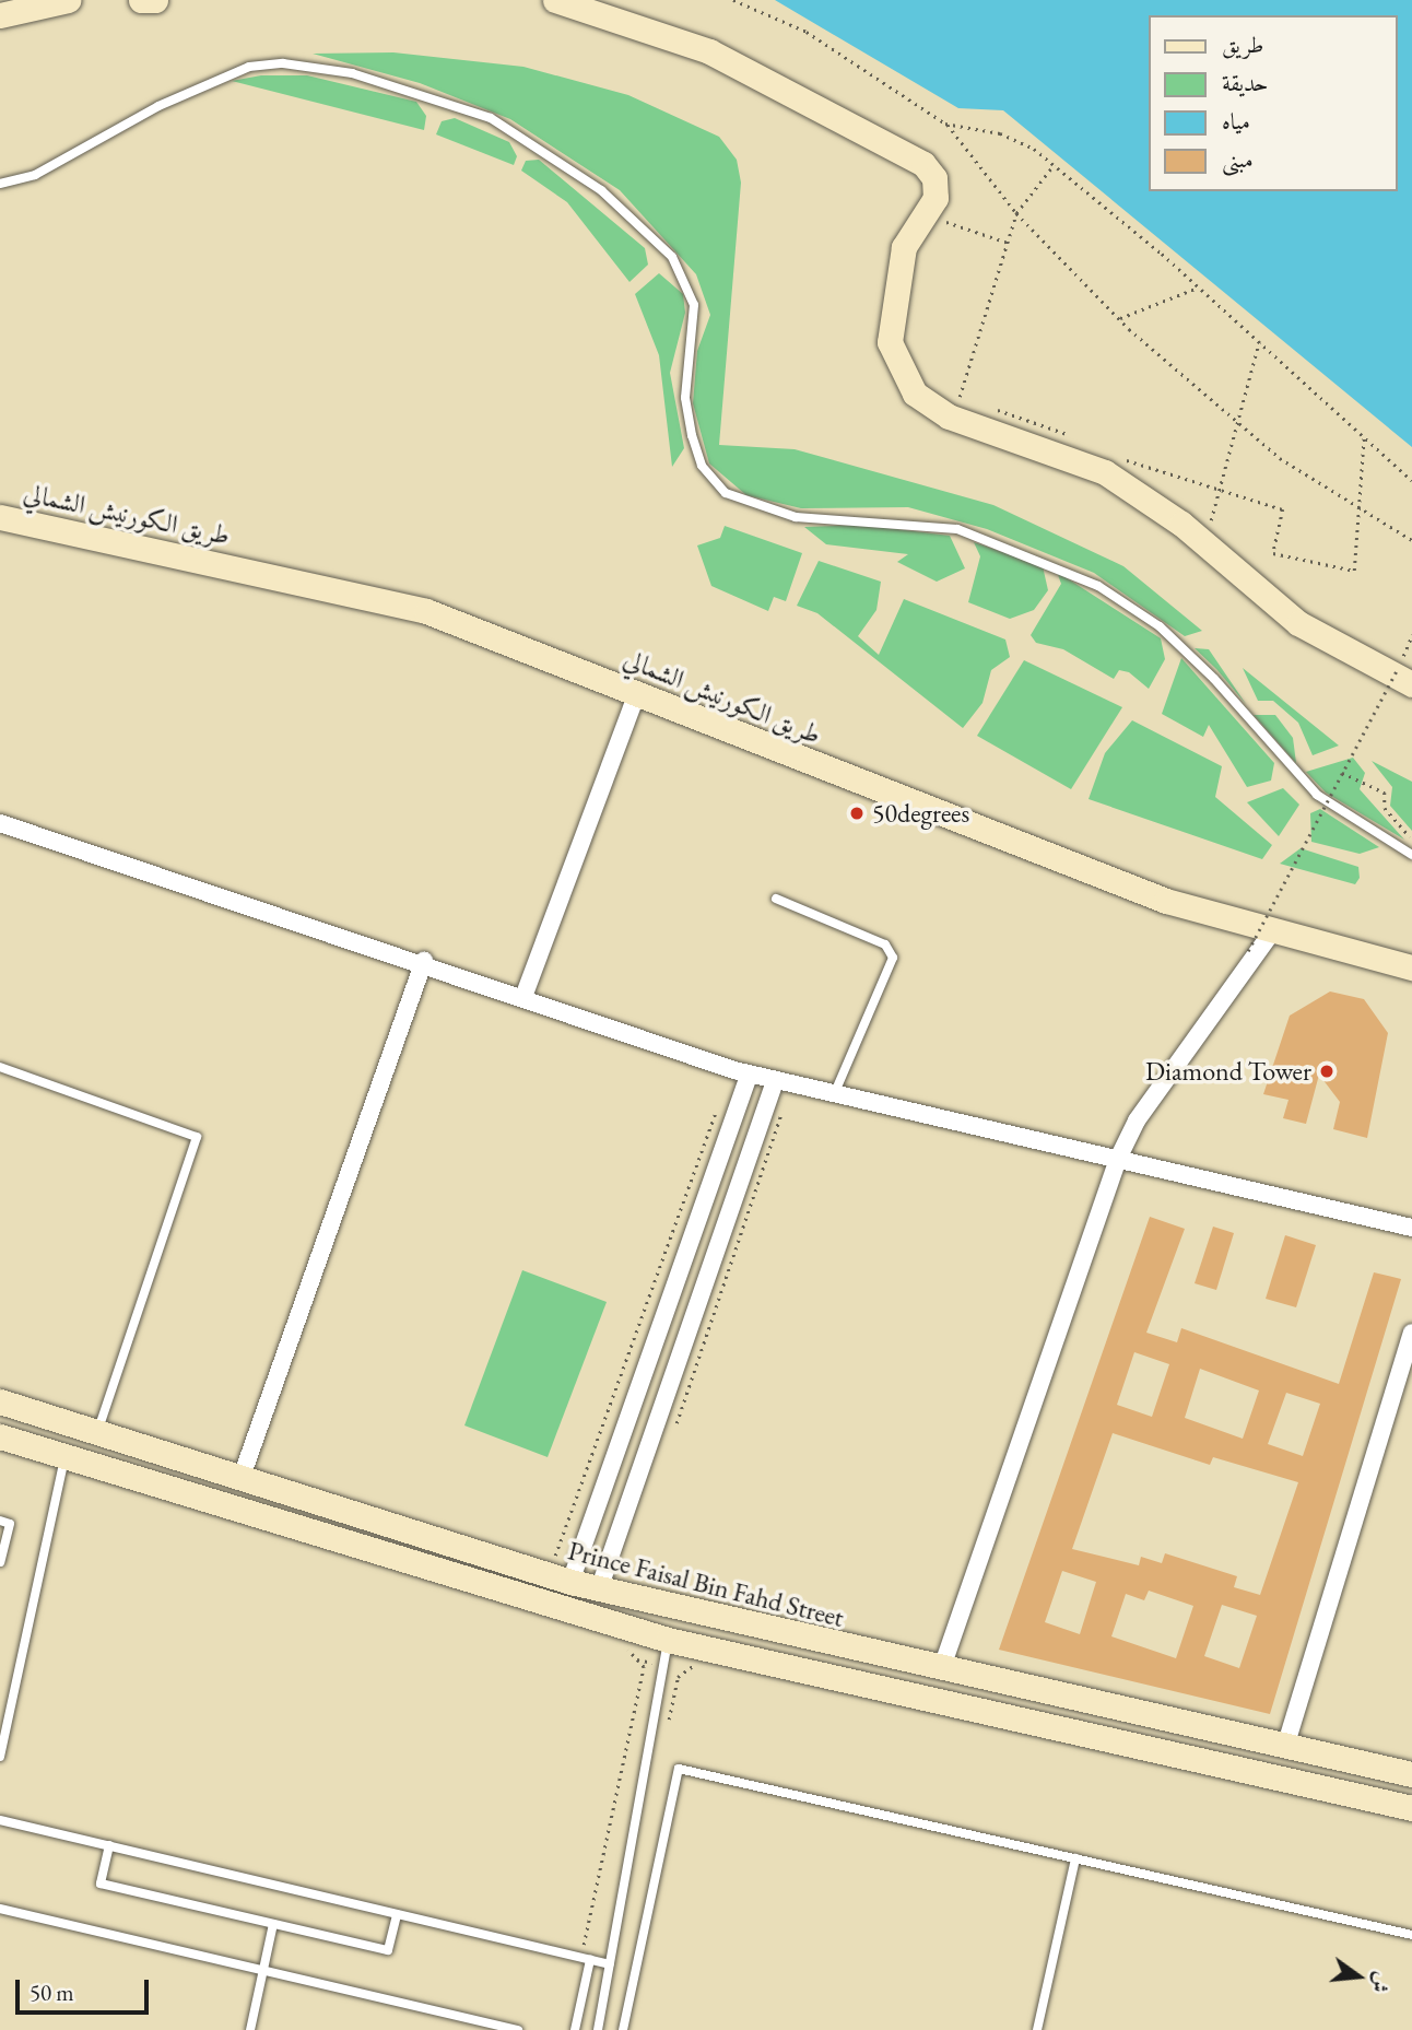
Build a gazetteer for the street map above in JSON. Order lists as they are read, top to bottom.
{
  "streets": {
    "main road": ["طريق الكورنيش الشمالي", "Prince Faisal Bin Fahd Street"]
  },
  "places": ["50degrees", "Diamond Tower"],
  "legend": [
    "طريق",
    "حديقة",
    "مياه",
    "مبنى"
  ],
  "scale_bar": "50 m",
  "north": "right"
}
